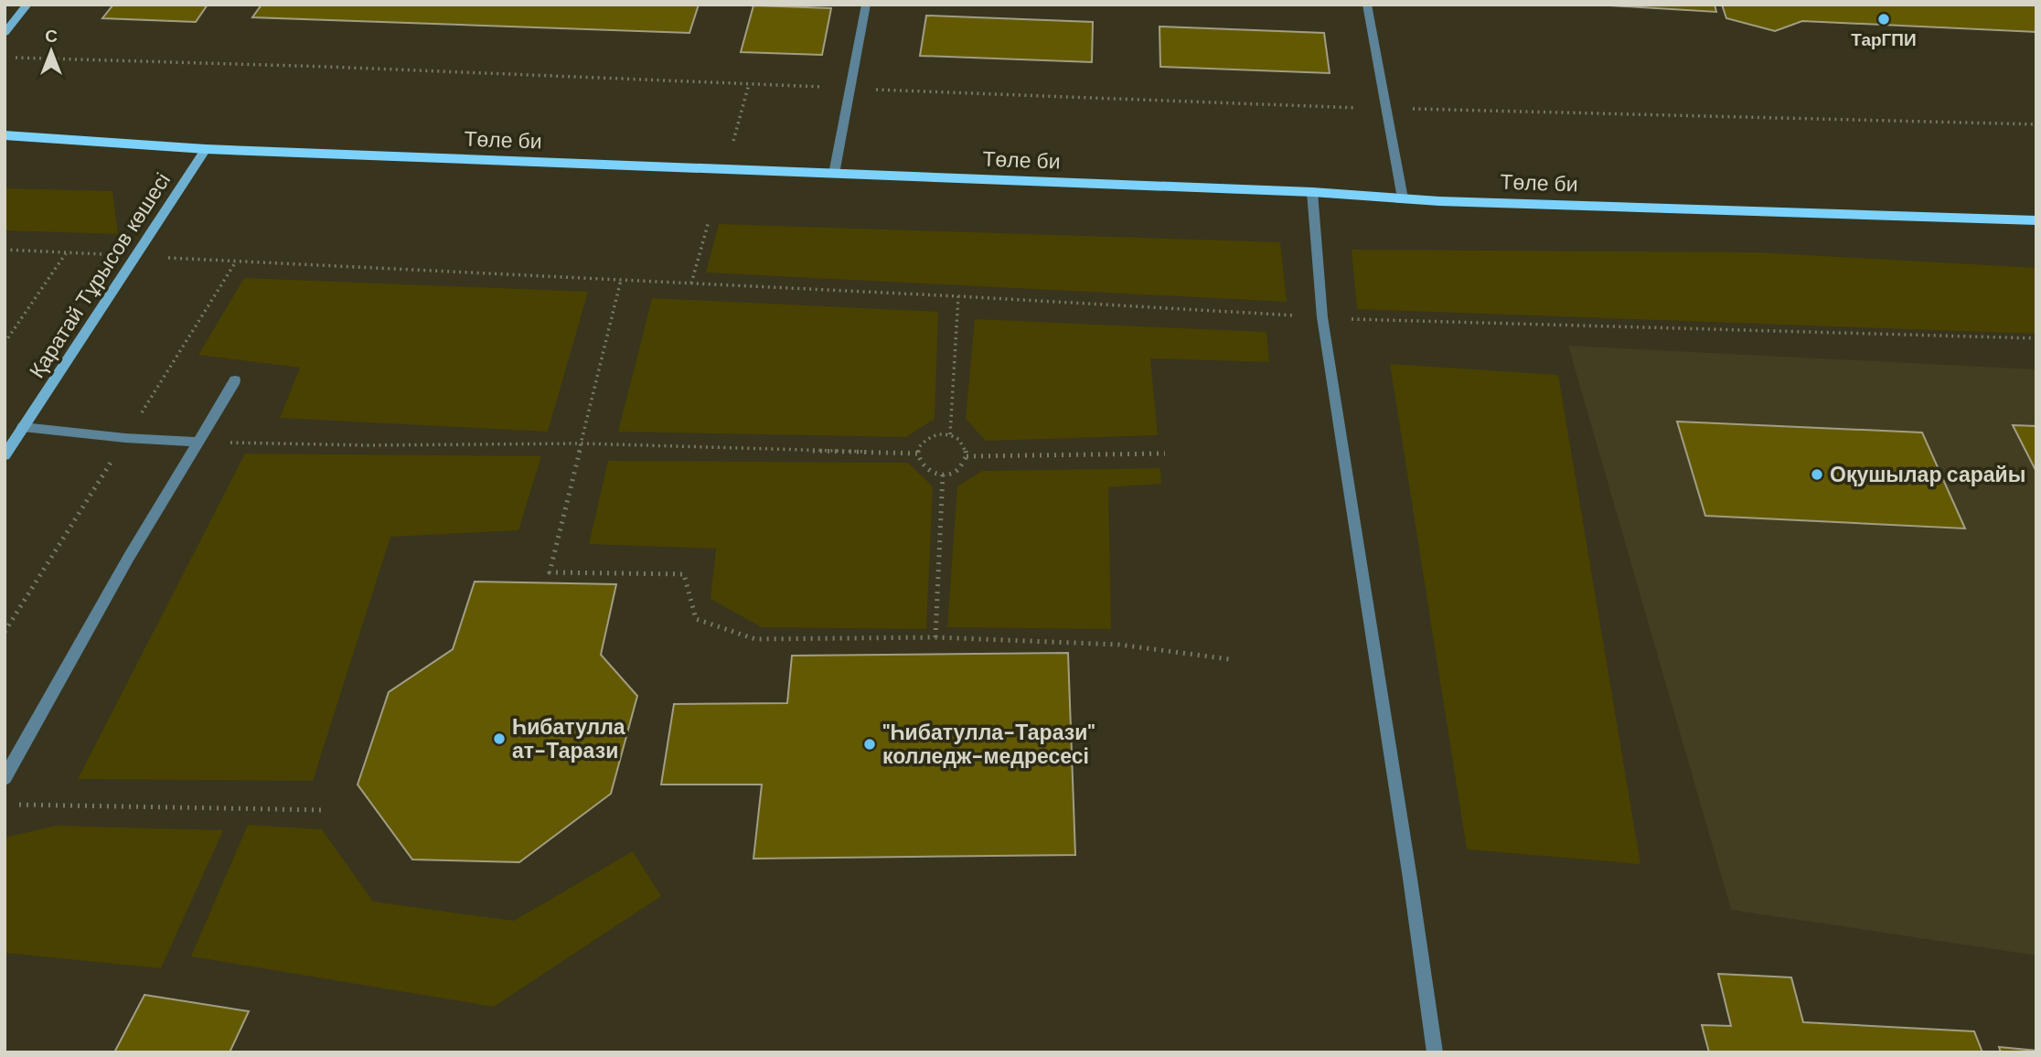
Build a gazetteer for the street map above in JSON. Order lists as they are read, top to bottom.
{
  "streets": {
    "main road": ["Төле би", "Қаратай Тұрысов көшесі"]
  },
  "crossings": [
    ["Төле би", "Қаратай Тұрысов көшесі"]
  ],
  "places": [
    "ТарГПИ",
    "Оқушылар сарайы",
    "Һибатулла ат-Тарази",
    "\"Һибатулла-Тарази\" колледж-медресесі"
  ],
  "north": "top"
}
